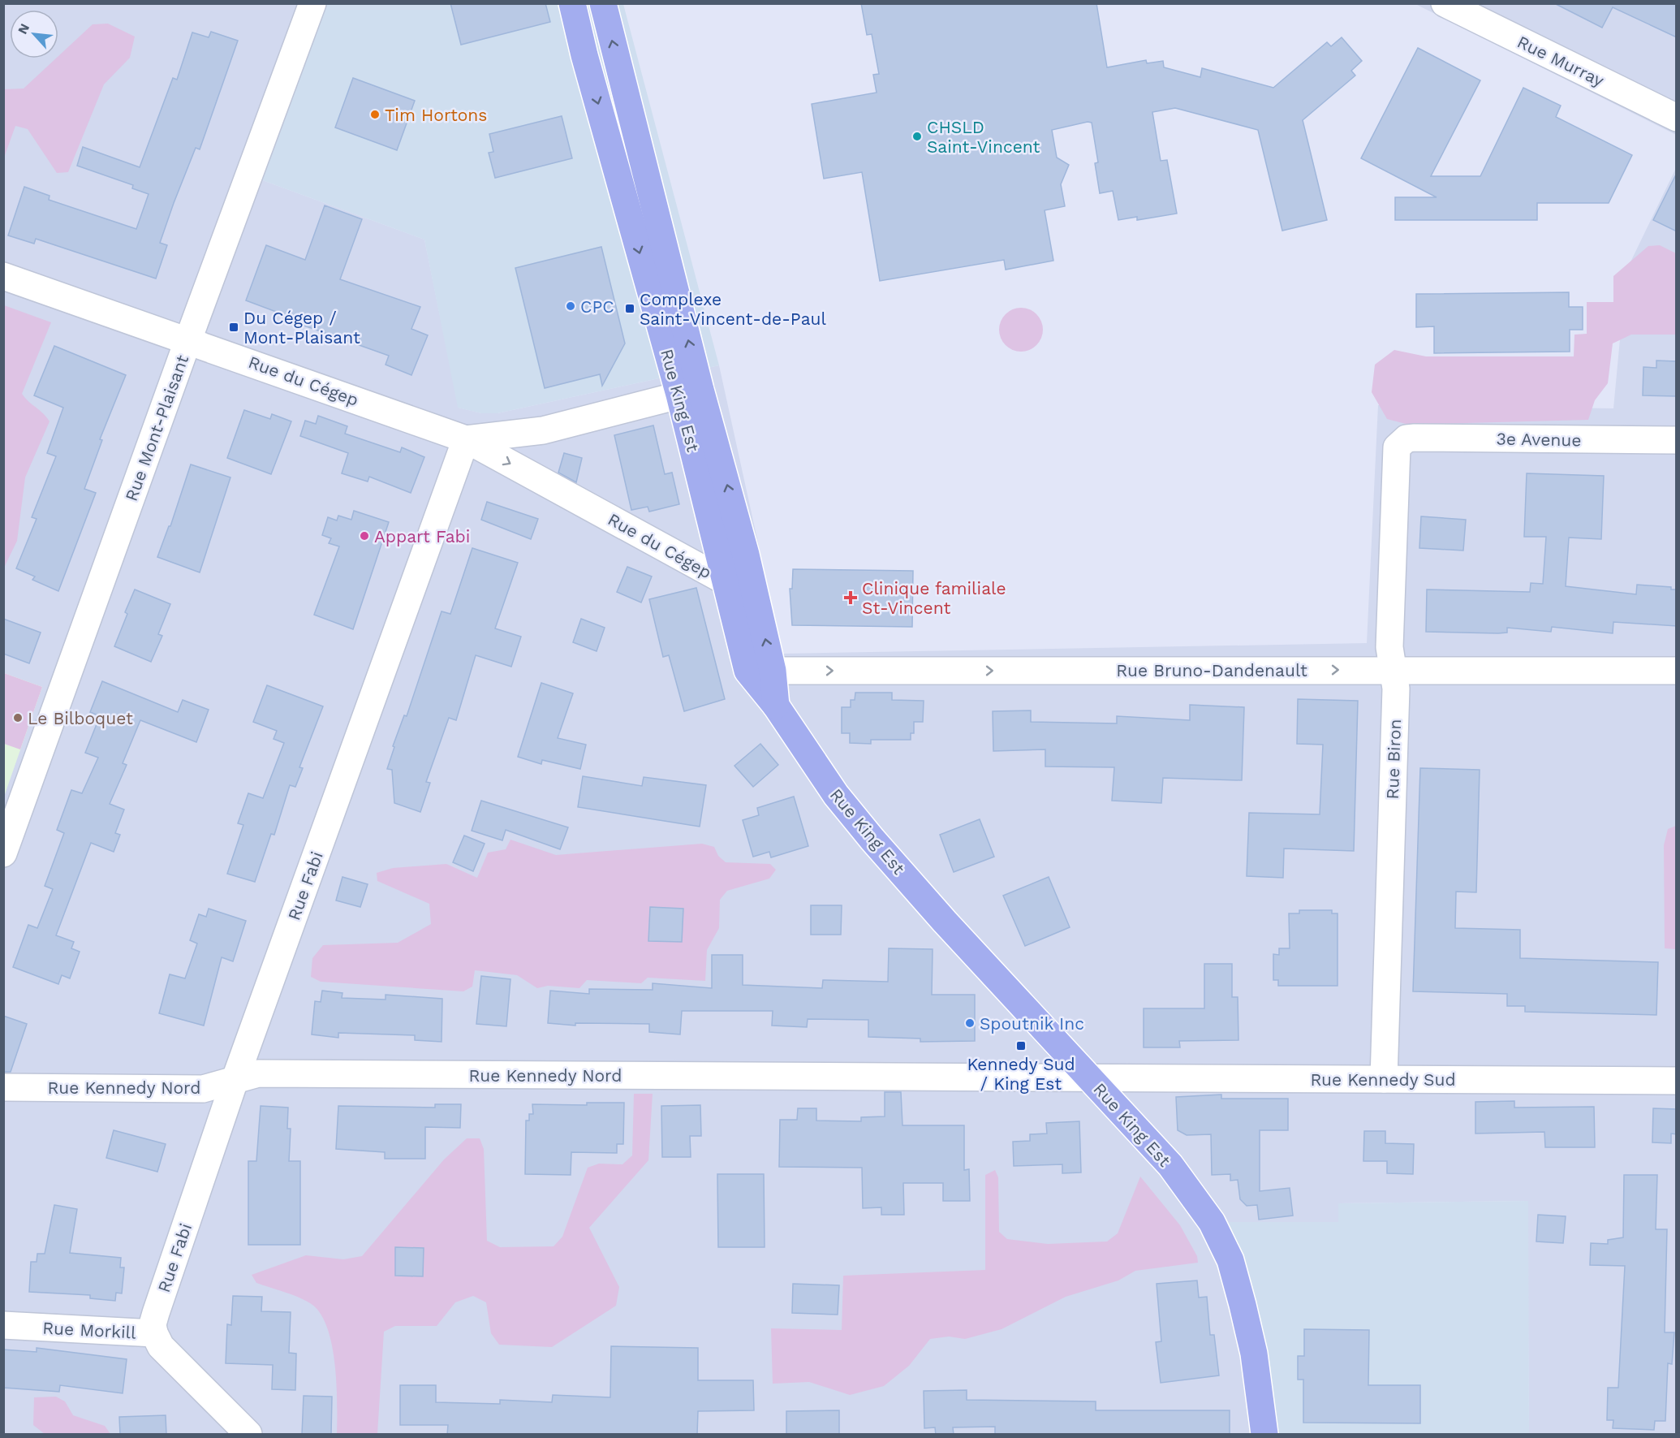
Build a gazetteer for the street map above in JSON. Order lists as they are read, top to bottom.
{
  "streets": {
    "main road": ["Rue King Est"],
    "street": [
      "Rue Murray",
      "Rue du Cégep",
      "Rue Mont-Plaisant",
      "3e Avenue",
      "Rue Bruno-Dandenault",
      "Rue Biron",
      "Rue Fabi",
      "Rue Kennedy Nord",
      "Rue Kennedy Sud",
      "Rue Morkill"
    ]
  },
  "crossings": [
    ["Rue du Cégep", "Rue King Est"],
    ["Rue du Cégep", "Rue Mont-Plaisant"],
    ["Rue du Cégep", "Rue Fabi"],
    ["Rue King Est", "Rue Bruno-Dandenault"],
    ["Rue King Est", "Rue Kennedy Nord"],
    ["Rue King Est", "Rue Kennedy Sud"],
    ["3e Avenue", "Rue Biron"],
    ["Rue Bruno-Dandenault", "Rue Biron"],
    ["Rue Biron", "Rue Kennedy Sud"],
    ["Rue Fabi", "Rue Kennedy Nord"],
    ["Rue Fabi", "Rue Morkill"],
    ["Rue Kennedy Nord", "Rue Kennedy Sud"]
  ],
  "one_way": ["Rue Bruno-Dandenault"],
  "places": {
    "other": [
      "Tim Hortons",
      "CHSLD Saint-Vincent",
      "CPC",
      "Appart Fabi",
      "Le Bilboquet",
      "Spoutnik Inc"
    ],
    "transit": ["Complexe Saint-Vincent-de-Paul", "Du Cégep / Mont-Plaisant", "Kennedy Sud / King Est"],
    "health": ["Clinique familiale St-Vincent"]
  },
  "north": "top left"
}
